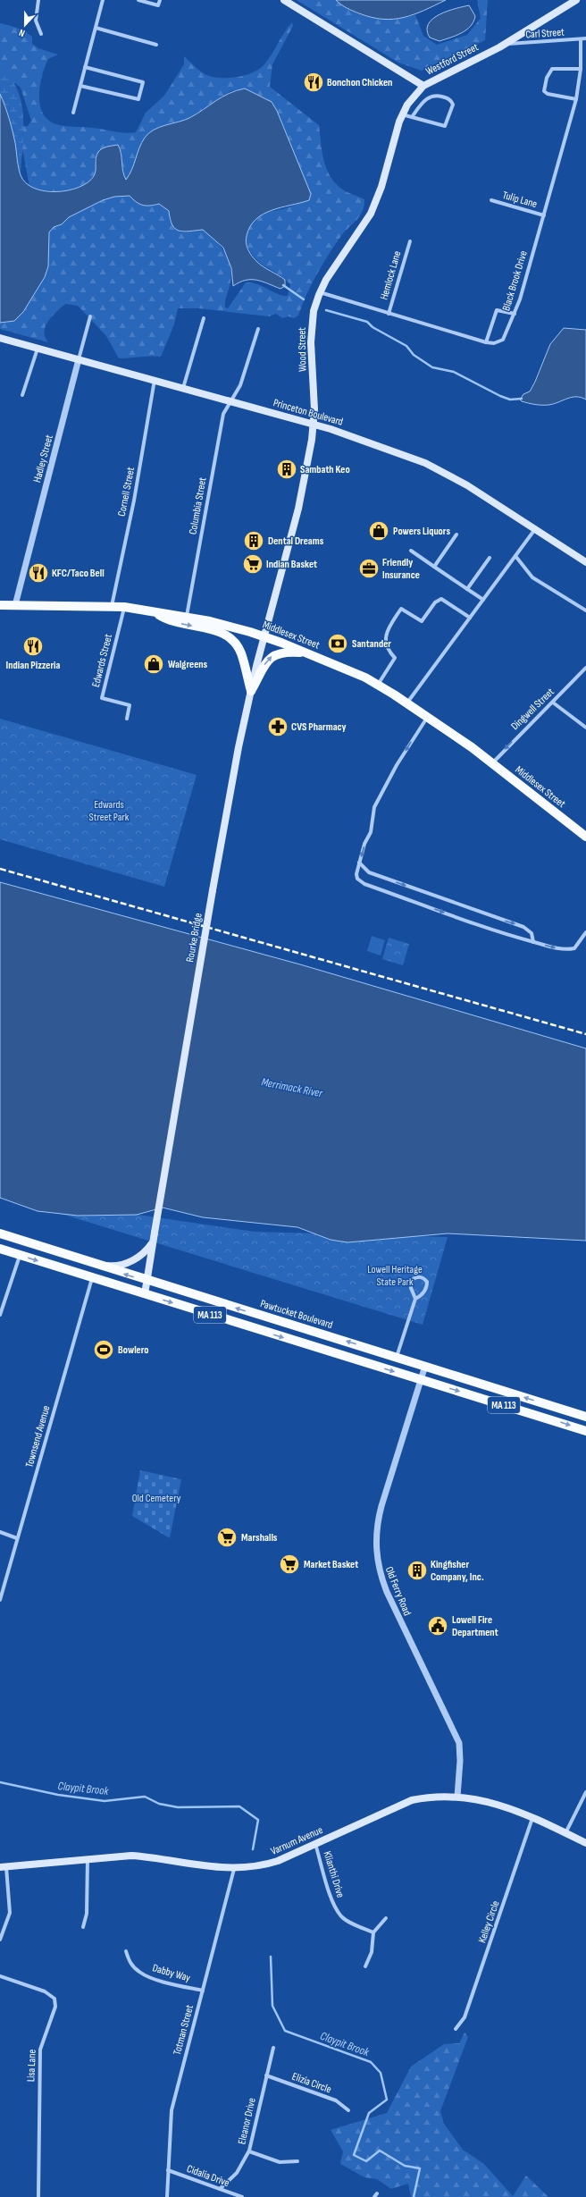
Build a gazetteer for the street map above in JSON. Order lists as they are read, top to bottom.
{
  "streets": {
    "main road": [
      "Westford Street",
      "Wood Street",
      "Princeton Boulevard",
      "Middlesex Street",
      "Rourke Bridge",
      "Pawtucket Boulevard",
      "MA 113",
      "Varnum Avenue"
    ],
    "street": [
      "Carl Street",
      "Tulip Lane",
      "Hemlock Lane",
      "Black Brook Drive",
      "Hadley Street",
      "Cornell Street",
      "Columbia Street",
      "Edwards Street",
      "Dingwell Street",
      "Townsend Avenue",
      "Old Ferry Road",
      "Klianthi Drive",
      "Kelley Circle",
      "Dabby Way",
      "Totman Street",
      "Lisa Lane",
      "Elizia Circle",
      "Eleanor Drive",
      "Cidalia Drive"
    ]
  },
  "crossings": [
    ["Carl Street", "Westford Street"],
    ["Carl Street", "Black Brook Drive"],
    ["Westford Street", "Wood Street"],
    ["Tulip Lane", "Black Brook Drive"],
    ["Hemlock Lane", "Black Brook Drive"],
    ["Black Brook Drive", "Wood Street"],
    ["Wood Street", "Princeton Boulevard"],
    ["Wood Street", "Middlesex Street"],
    ["Wood Street", "Rourke Bridge"],
    ["Princeton Boulevard", "Hadley Street"],
    ["Princeton Boulevard", "Cornell Street"],
    ["Princeton Boulevard", "Columbia Street"],
    ["Hadley Street", "Middlesex Street"],
    ["Cornell Street", "Middlesex Street"],
    ["Columbia Street", "Middlesex Street"],
    ["Middlesex Street", "Edwards Street"],
    ["Middlesex Street", "Dingwell Street"],
    ["Middlesex Street", "Rourke Bridge"],
    ["Rourke Bridge", "Pawtucket Boulevard"],
    ["Rourke Bridge", "MA 113"],
    ["Pawtucket Boulevard", "Old Ferry Road"],
    ["MA 113", "Townsend Avenue"],
    ["MA 113", "Old Ferry Road"],
    ["Old Ferry Road", "Varnum Avenue"],
    ["Varnum Avenue", "Klianthi Drive"],
    ["Varnum Avenue", "Kelley Circle"],
    ["Varnum Avenue", "Totman Street"],
    ["Dabby Way", "Totman Street"],
    ["Totman Street", "Cidalia Drive"],
    ["Elizia Circle", "Eleanor Drive"],
    ["Eleanor Drive", "Cidalia Drive"]
  ],
  "one_way": ["Dingwell Street"],
  "water": ["Merrimack River", "Claypit Brook"],
  "parks": ["Edwards Street Park", "Lowell Heritage State Park", "Old Cemetery"],
  "places": {
    "restaurant": ["Bonchon Chicken", "KFC/Taco Bell", "Indian Pizzeria"],
    "building": ["Sambath Keo", "Dental Dreams", "Kingfisher Company, Inc."],
    "shop": ["Powers Liquors", "Walgreens"],
    "supermarket": ["Indian Basket", "Marshalls", "Market Basket"],
    "office": ["Friendly Insurance"],
    "bank": ["Santander"],
    "pharmacy": ["CVS Pharmacy"],
    "sports": ["Bowlero"],
    "public building": ["Lowell Fire Department"]
  },
  "north": "bottom"
}
